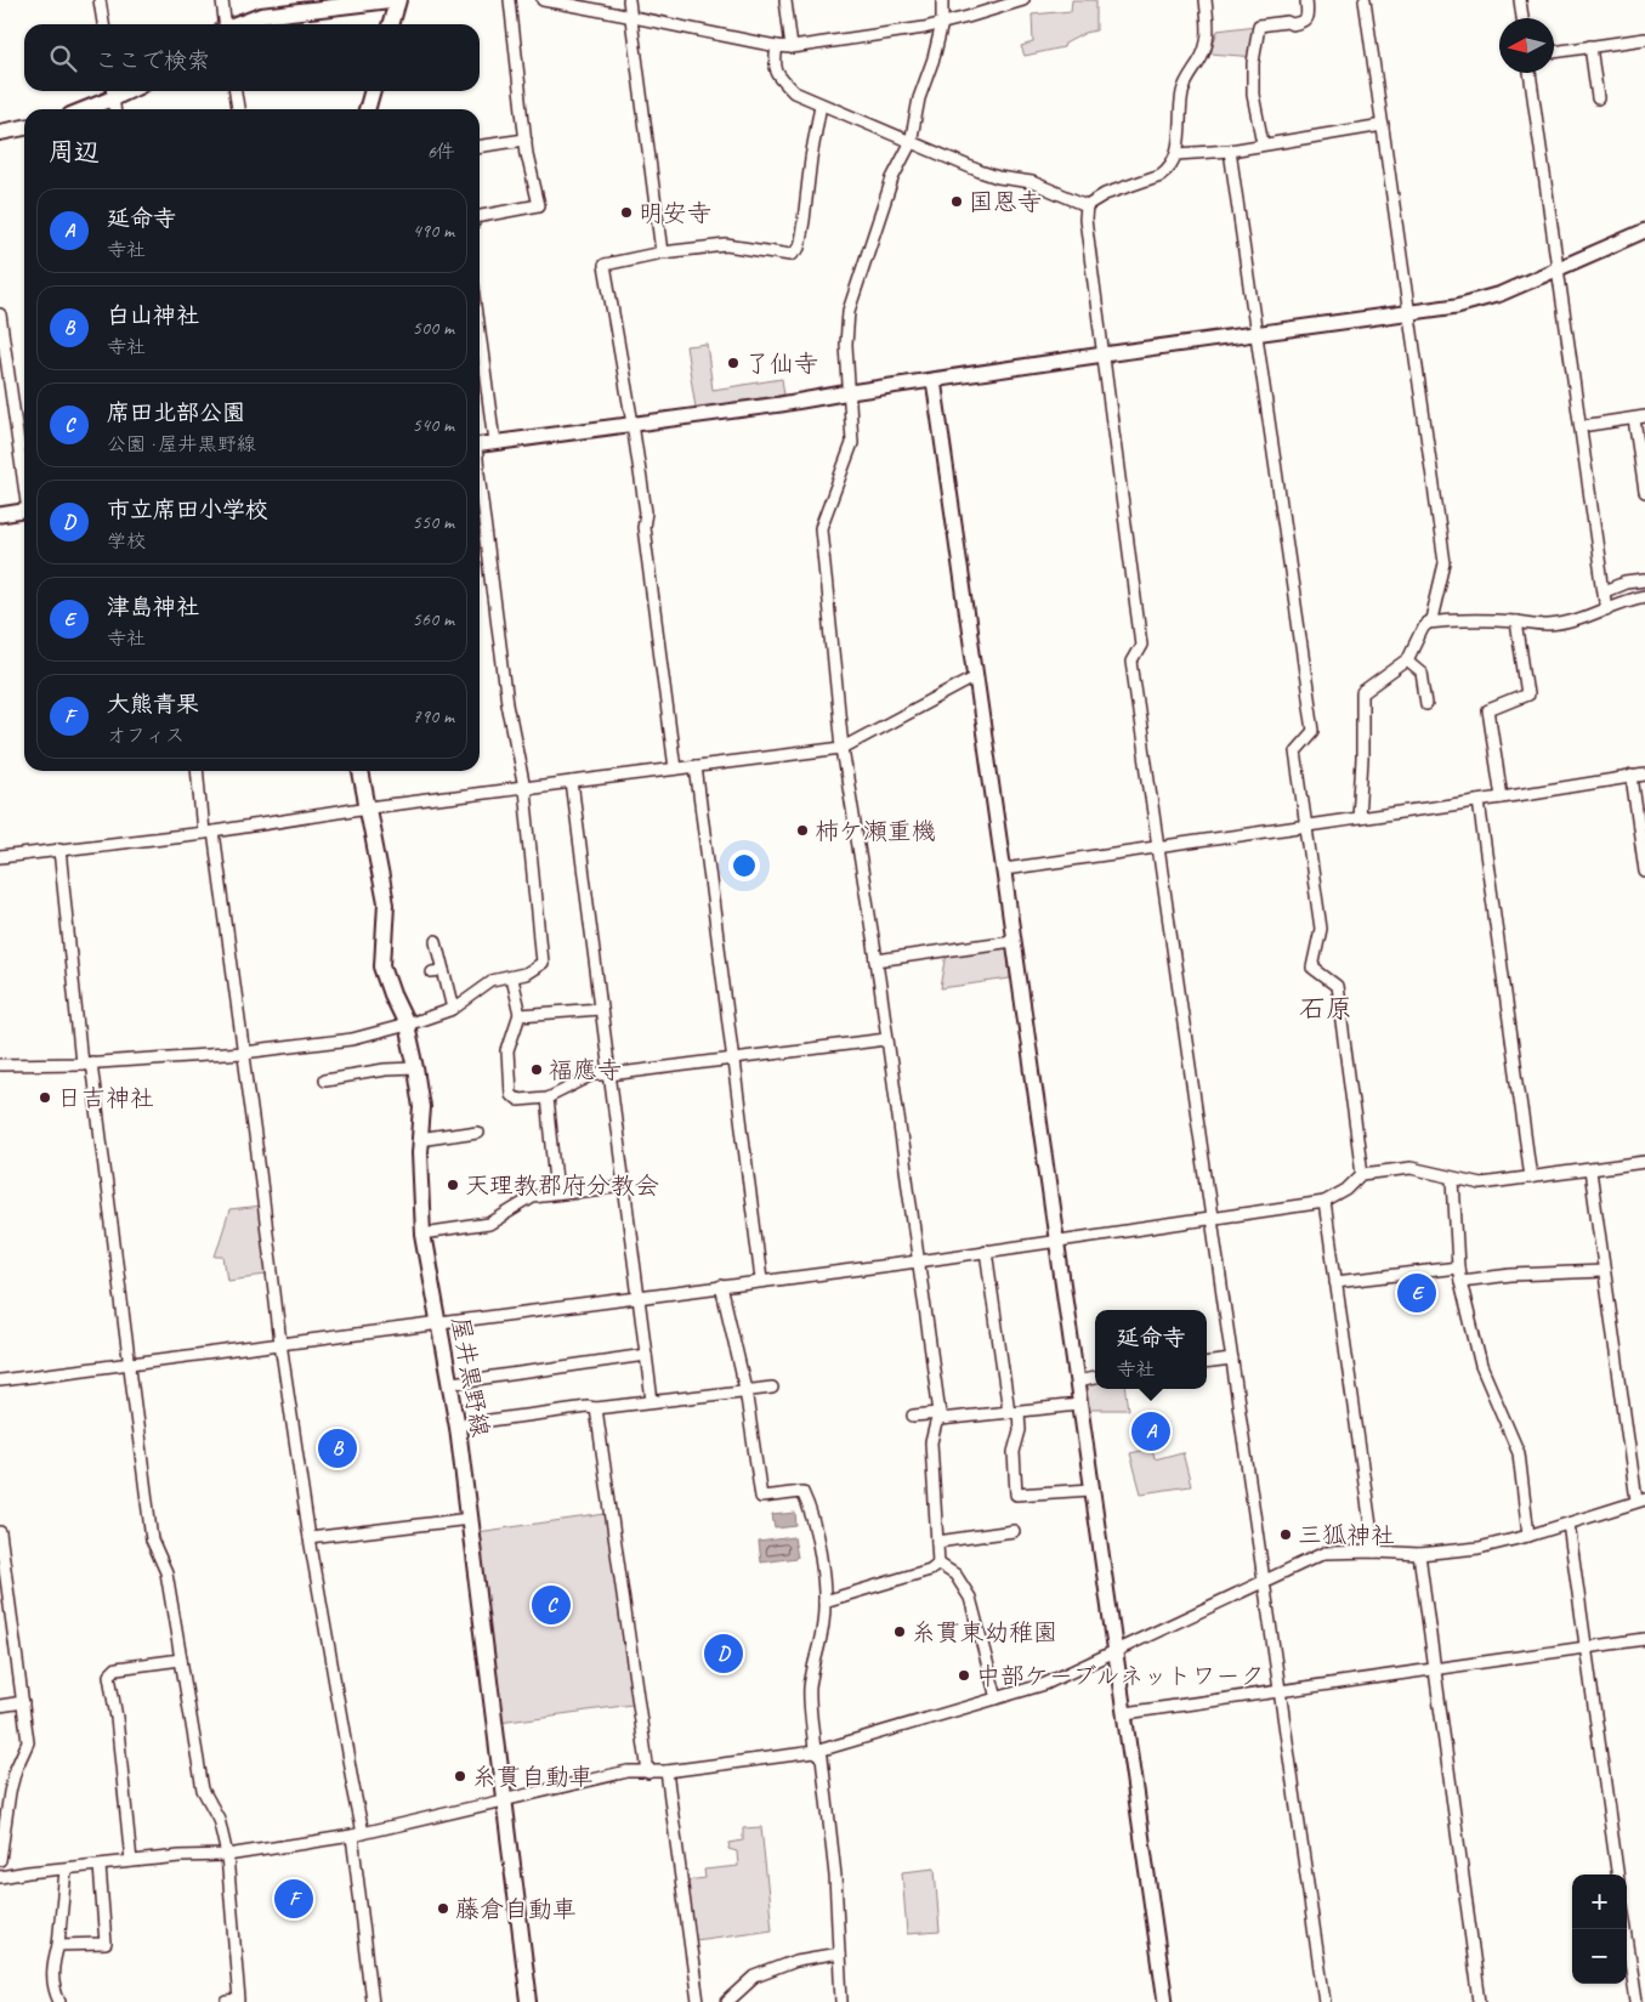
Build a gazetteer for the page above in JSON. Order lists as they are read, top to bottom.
{
  "streets": {
    "main road": ["屋井黒野線"]
  },
  "districts": ["石原"],
  "places": [
    "国恩寺",
    "明安寺",
    "了仙寺",
    "柿ケ瀬重機",
    "福應寺",
    "日吉神社",
    "天理教郡府分教会",
    "三狐神社",
    "糸貫東幼稚園",
    "中部ケーブルネットワーク",
    "糸貫自動車",
    "藤倉自動車"
  ],
  "north": "left",
  "page": {
    "search": "ここで検索",
    "heading": ["周辺", "6件"],
    "list": [
      {
        "mark": "A",
        "name": "延命寺",
        "note": "寺社",
        "value": "490 m"
      },
      {
        "mark": "B",
        "name": "白山神社",
        "note": "寺社",
        "value": "500 m"
      },
      {
        "mark": "C",
        "name": "席田北部公園",
        "note": "公園 · 屋井黒野線",
        "value": "540 m"
      },
      {
        "mark": "D",
        "name": "市立席田小学校",
        "note": "学校",
        "value": "550 m"
      },
      {
        "mark": "E",
        "name": "津島神社",
        "note": "寺社",
        "value": "560 m"
      },
      {
        "mark": "F",
        "name": "大熊青果",
        "note": "オフィス",
        "value": "790 m"
      }
    ],
    "pins": [
      "E",
      "A",
      "B",
      "C",
      "D",
      "F"
    ],
    "popup": ["延命寺", "寺社"],
    "map_buttons": ["+", "−"]
  }
}
